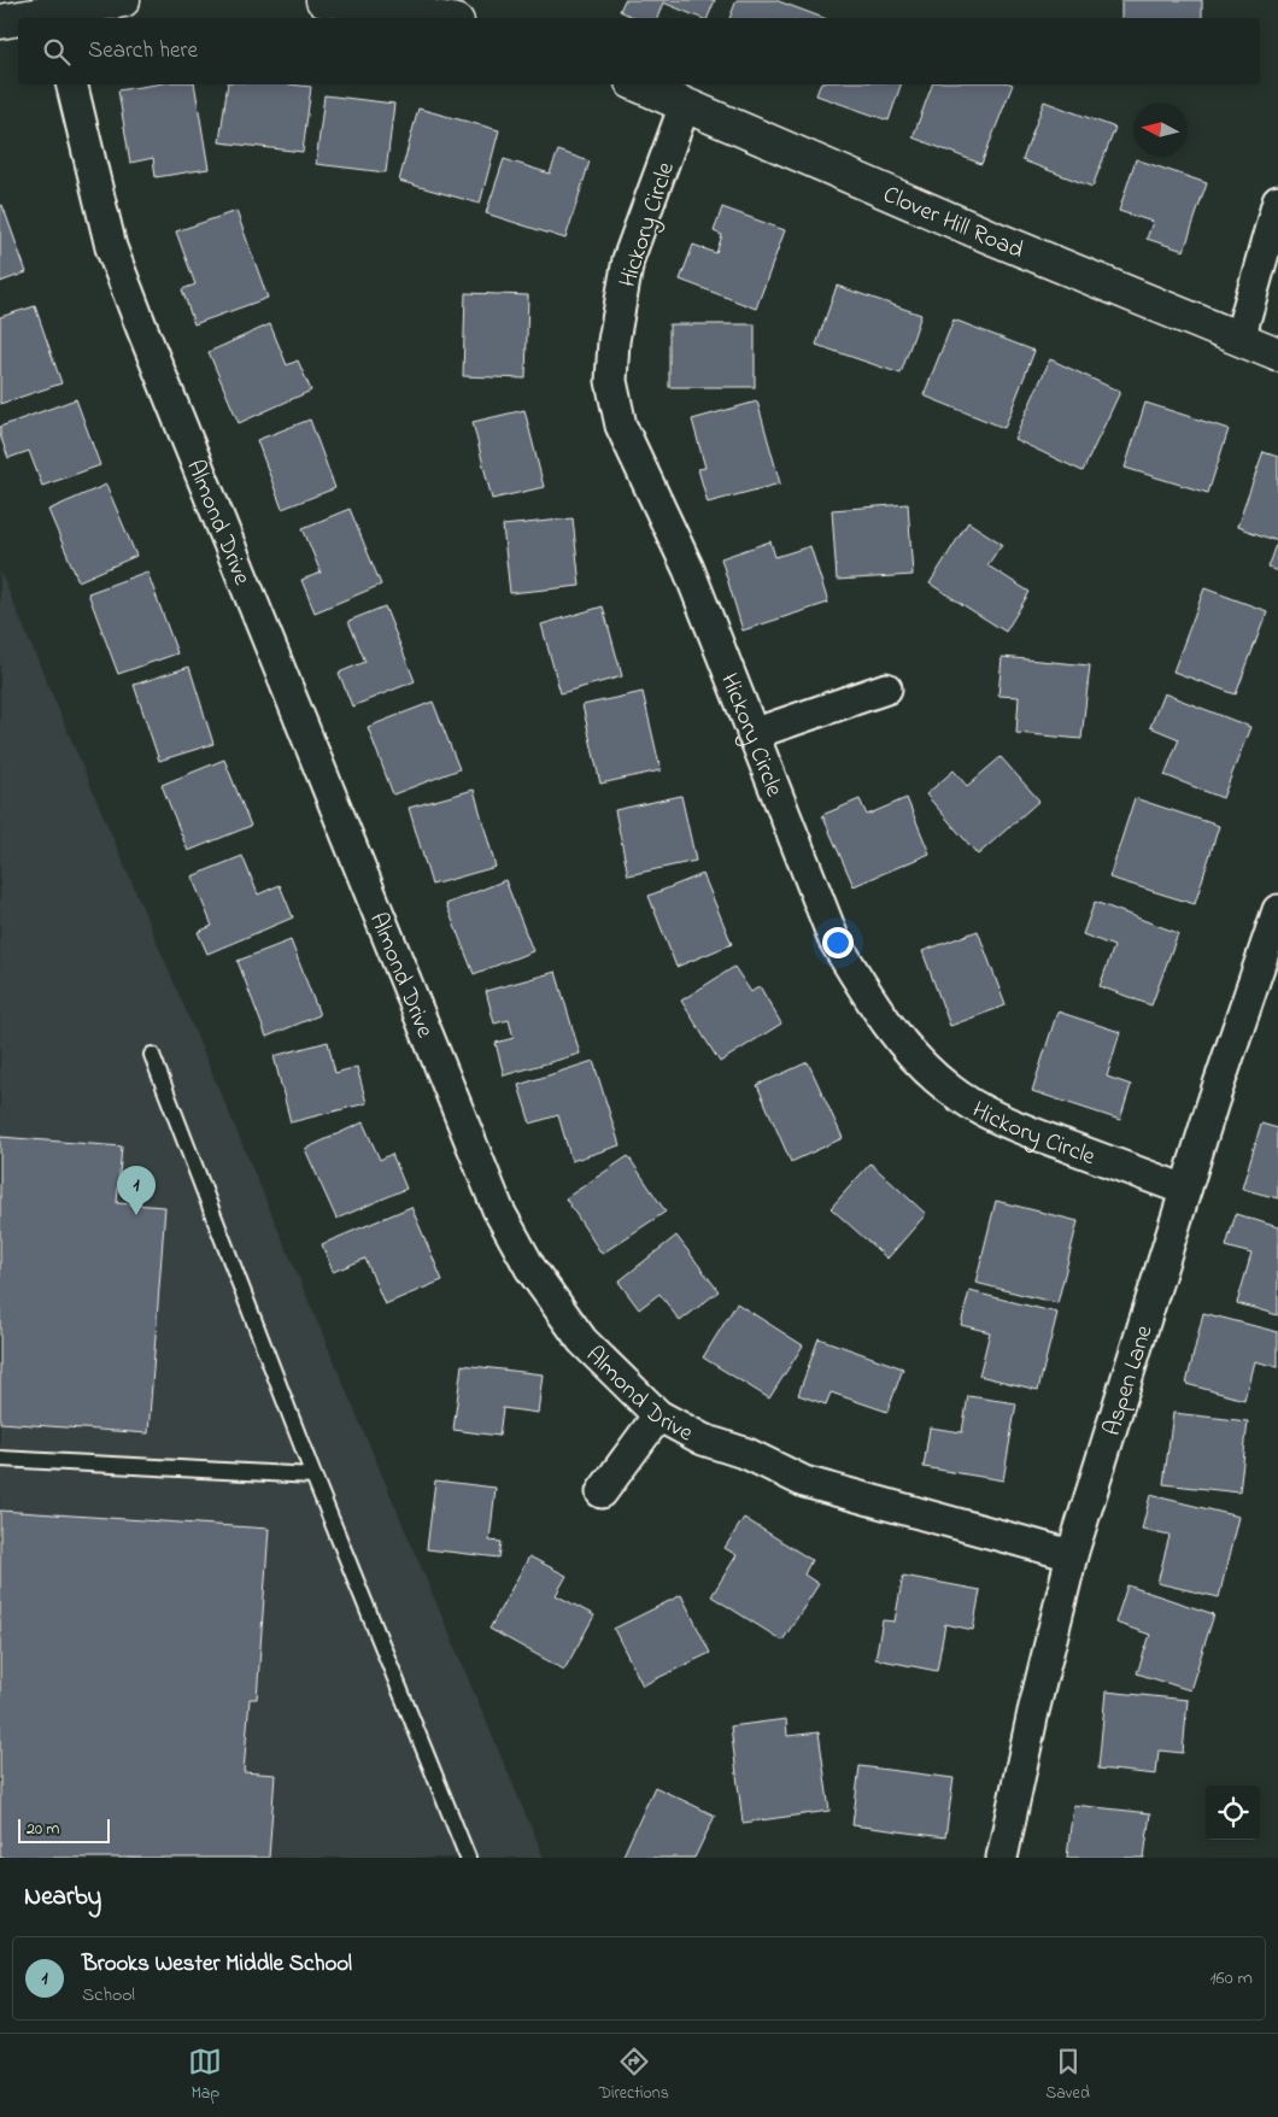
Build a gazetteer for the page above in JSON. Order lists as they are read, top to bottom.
{
  "streets": {
    "street": [
      "Clover Hill Road",
      "Hickory Circle",
      "Almond Drive",
      "Aspen Lane"
    ]
  },
  "crossings": [
    ["Clover Hill Road", "Hickory Circle"],
    ["Hickory Circle", "Aspen Lane"],
    ["Almond Drive", "Aspen Lane"]
  ],
  "scale_bar": "20 m",
  "north": "left",
  "page": {
    "search": "Search here",
    "pins": "1",
    "scale": "20 m",
    "heading": "Nearby",
    "list": [
      {
        "mark": "1",
        "name": "Brooks Wester Middle School",
        "note": "School",
        "value": "160 m"
      }
    ],
    "nav": ["Map", "Directions", "Saved"]
  }
}
